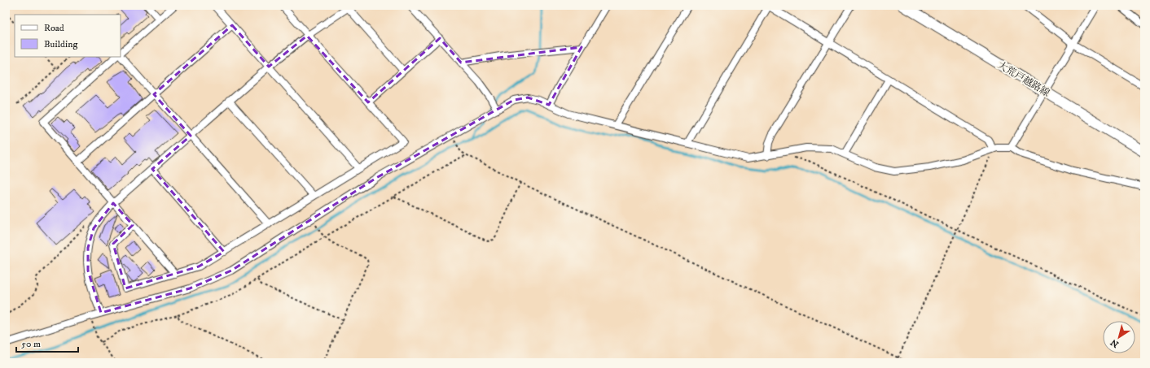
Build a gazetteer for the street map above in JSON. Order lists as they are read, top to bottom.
{
  "streets": {
    "main road": ["大荒戸越路線"]
  },
  "legend": ["Road", "Building"],
  "scale_bar": "50 m",
  "north": "bottom left"
}
